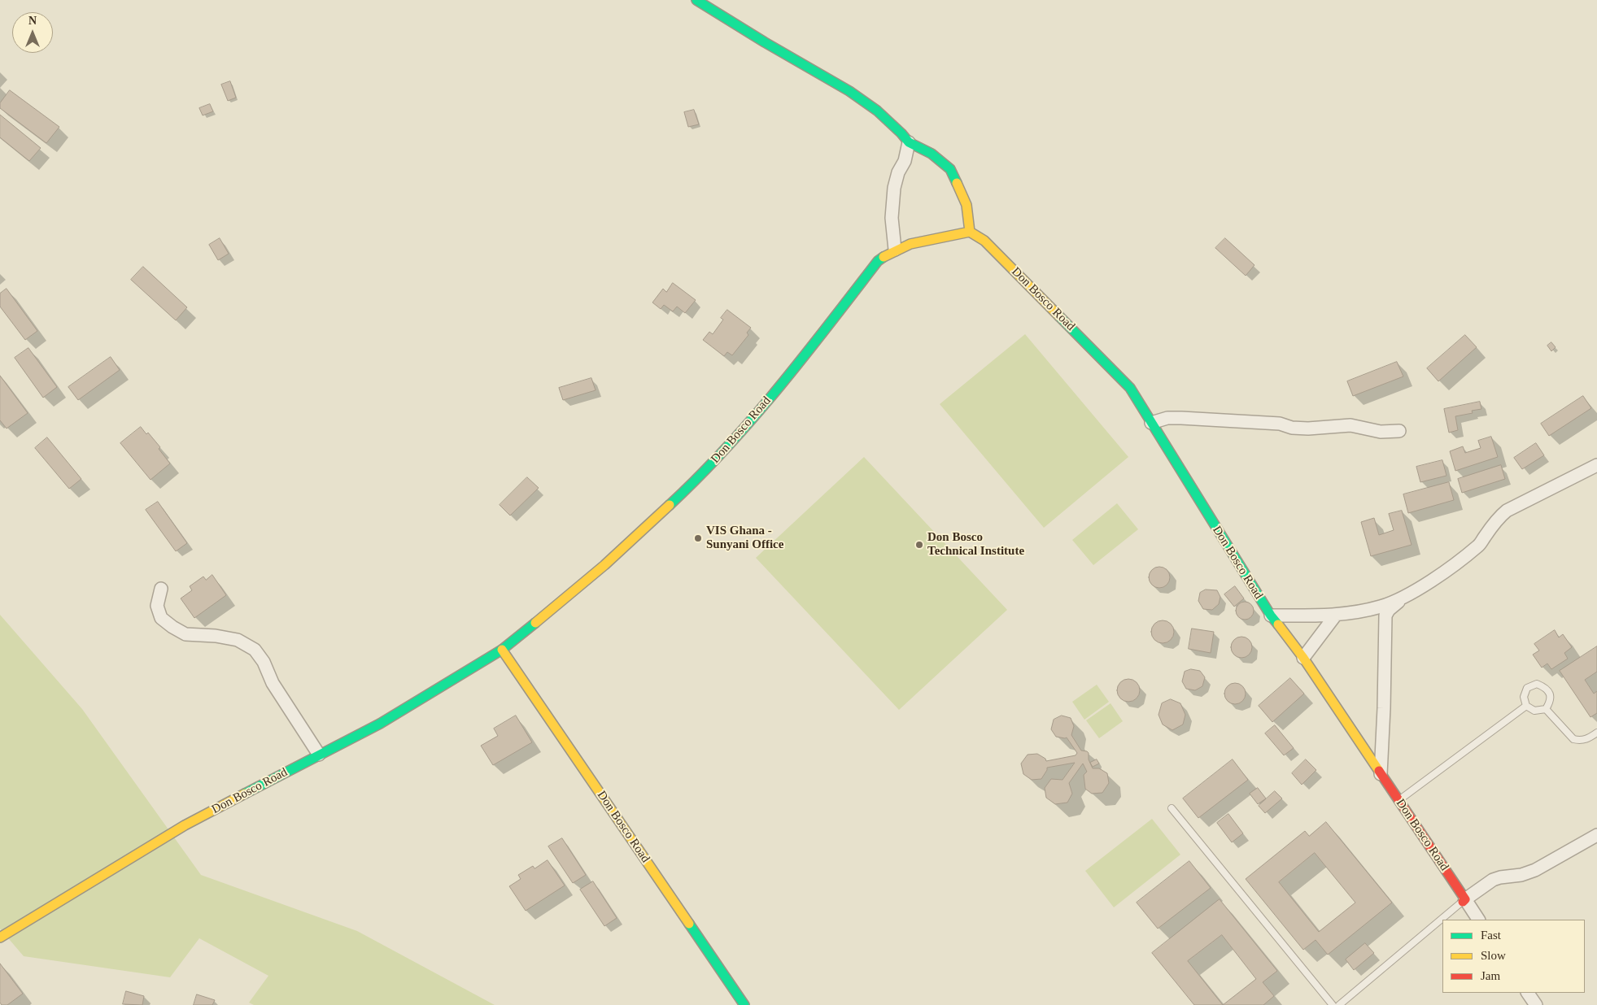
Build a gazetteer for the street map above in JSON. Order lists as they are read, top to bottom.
{
  "streets": {
    "street": ["Don Bosco Road"]
  },
  "places": ["VIS Ghana - Sunyani Office", "Don Bosco Technical Institute"],
  "legend": ["Fast", "Slow", "Jam"],
  "north": "top"
}
